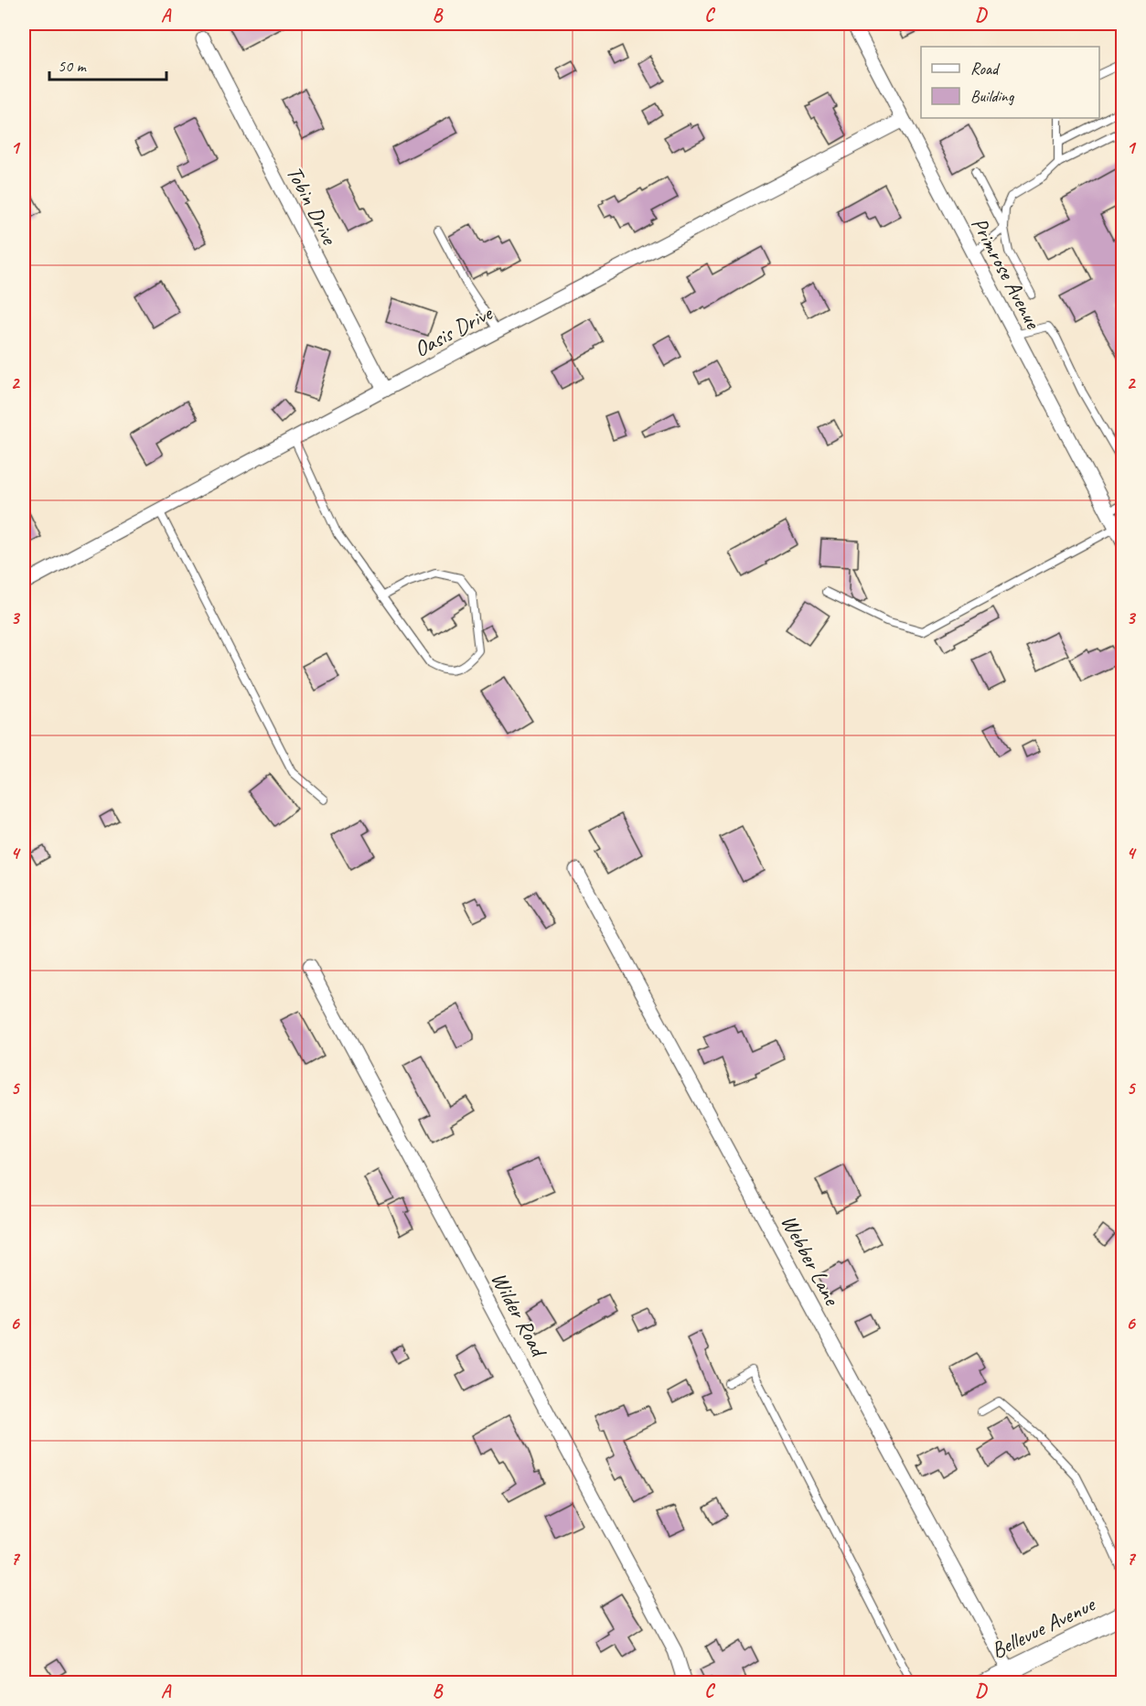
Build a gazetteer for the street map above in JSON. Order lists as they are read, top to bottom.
{
  "streets": {
    "street": [
      "Tobin Drive",
      "Primrose Avenue",
      "Oasis Drive",
      "Webber Lane",
      "Wilder Road",
      "Bellevue Avenue"
    ]
  },
  "crossings": [
    ["Tobin Drive", "Oasis Drive"],
    ["Primrose Avenue", "Oasis Drive"],
    ["Webber Lane", "Bellevue Avenue"]
  ],
  "legend": ["Road", "Building"],
  "scale_bar": "50 m",
  "grid": {
    "columns": [
      "A",
      "B",
      "C",
      "D"
    ],
    "rows": [
      "1",
      "2",
      "3",
      "4",
      "5",
      "6",
      "7"
    ]
  }
}
